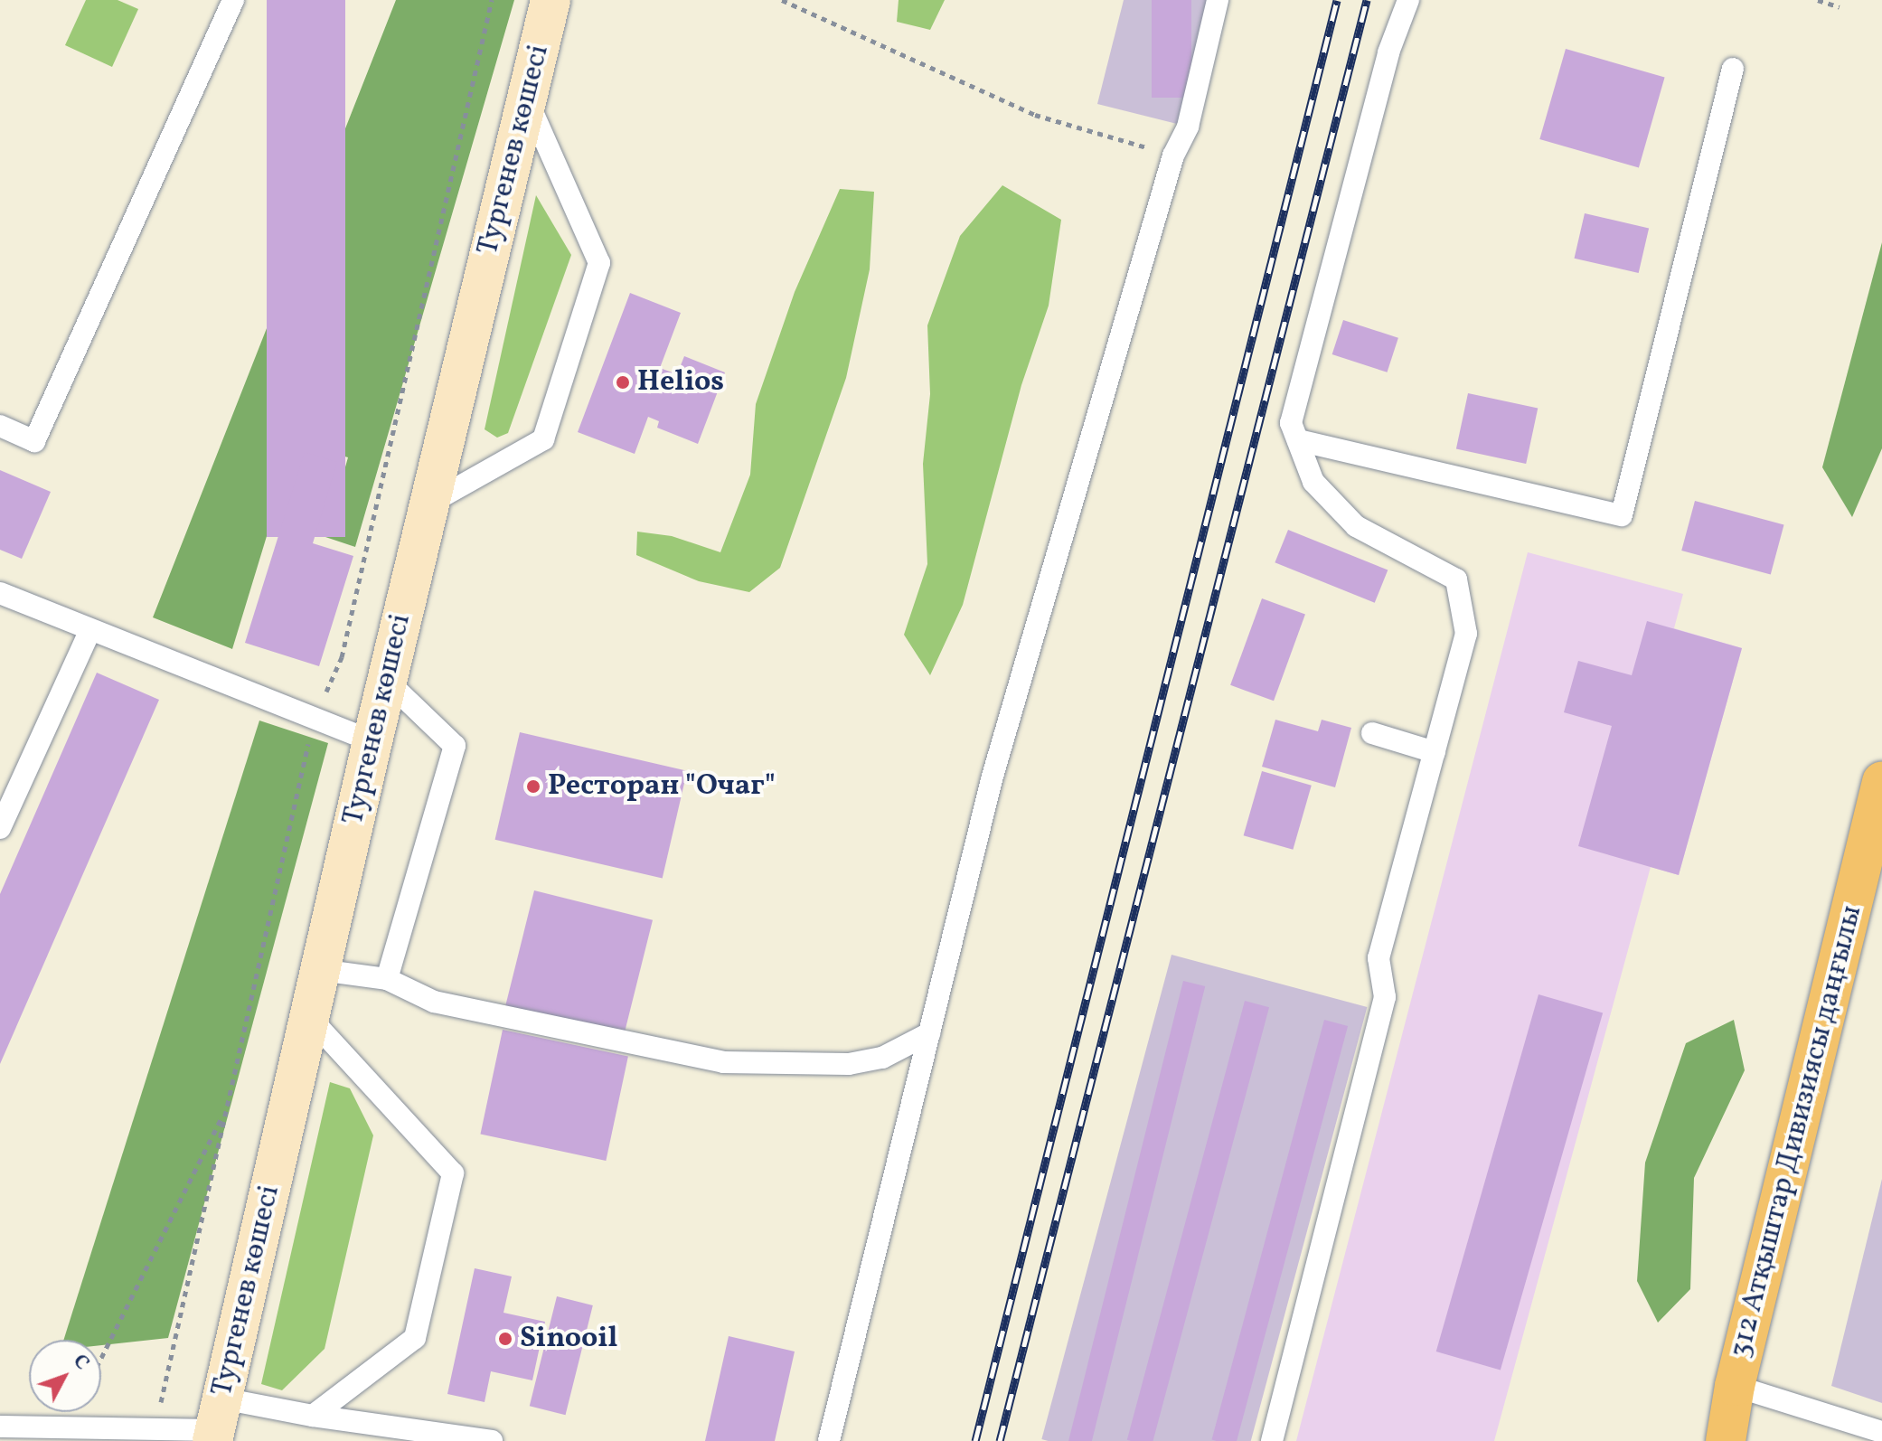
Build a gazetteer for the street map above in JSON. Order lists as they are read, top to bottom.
{
  "streets": {
    "highway": ["312 Атқыштар Дивизиясы даңғылы"],
    "main road": ["Тургенев көшесі"]
  },
  "places": ["Helios", "Ресторан \"Очаг\"", "Sinooil"],
  "north": "top right"
}
